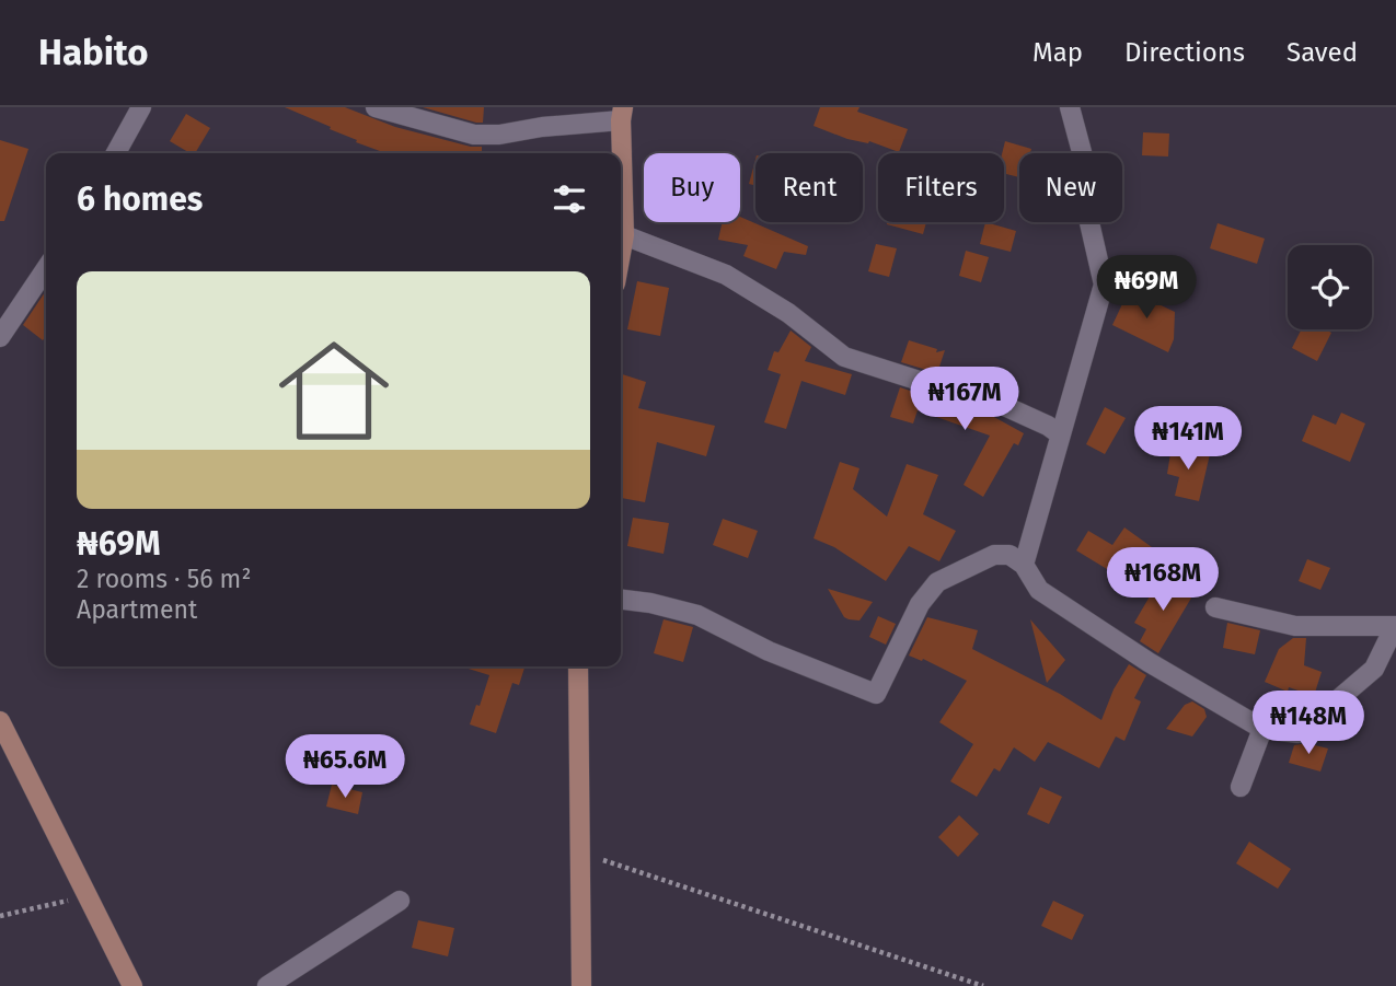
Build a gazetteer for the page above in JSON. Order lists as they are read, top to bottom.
{
  "page": {
    "header": "Habito",
    "nav": ["Map", "Directions", "Saved"],
    "chip": [
      "Buy",
      "Rent",
      "Filters",
      "New"
    ],
    "heading": "6 homes",
    "list": [
      {
        "name": "₦69M",
        "note": "2 rooms · 56 m² · Apartment"
      }
    ],
    "price": [
      "₦69M",
      "₦167M",
      "₦141M",
      "₦168M",
      "₦148M",
      "₦65.6M"
    ]
  }
}
